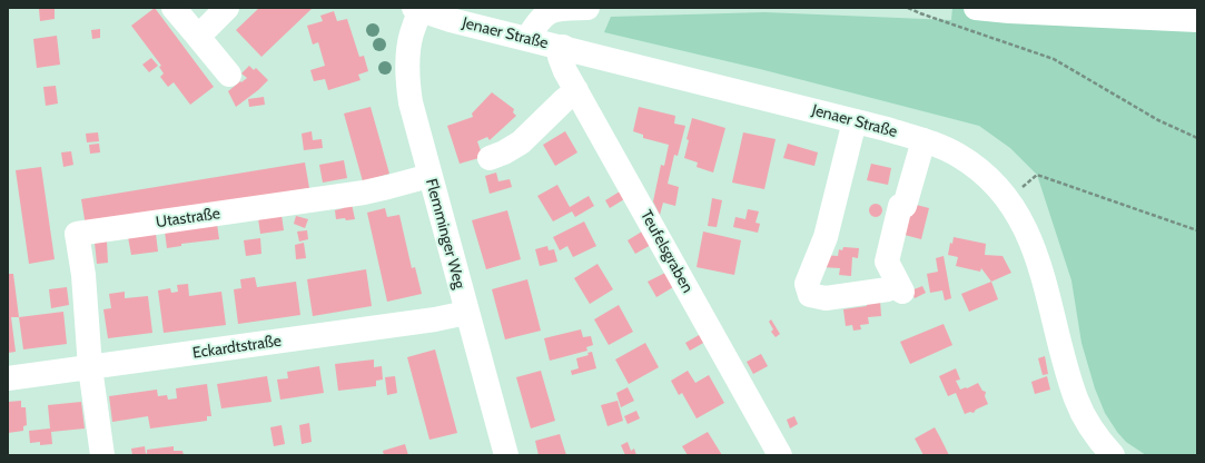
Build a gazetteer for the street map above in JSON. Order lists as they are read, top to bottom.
{
  "streets": {
    "street": [
      "Jenaer Straße",
      "Utastraße",
      "Flemminger Weg",
      "Teufelsgraben",
      "Eckardtstraße"
    ]
  },
  "crossings": [
    ["Jenaer Straße", "Flemminger Weg"],
    ["Jenaer Straße", "Teufelsgraben"],
    ["Utastraße", "Flemminger Weg"],
    ["Utastraße", "Eckardtstraße"],
    ["Flemminger Weg", "Eckardtstraße"]
  ]
}
